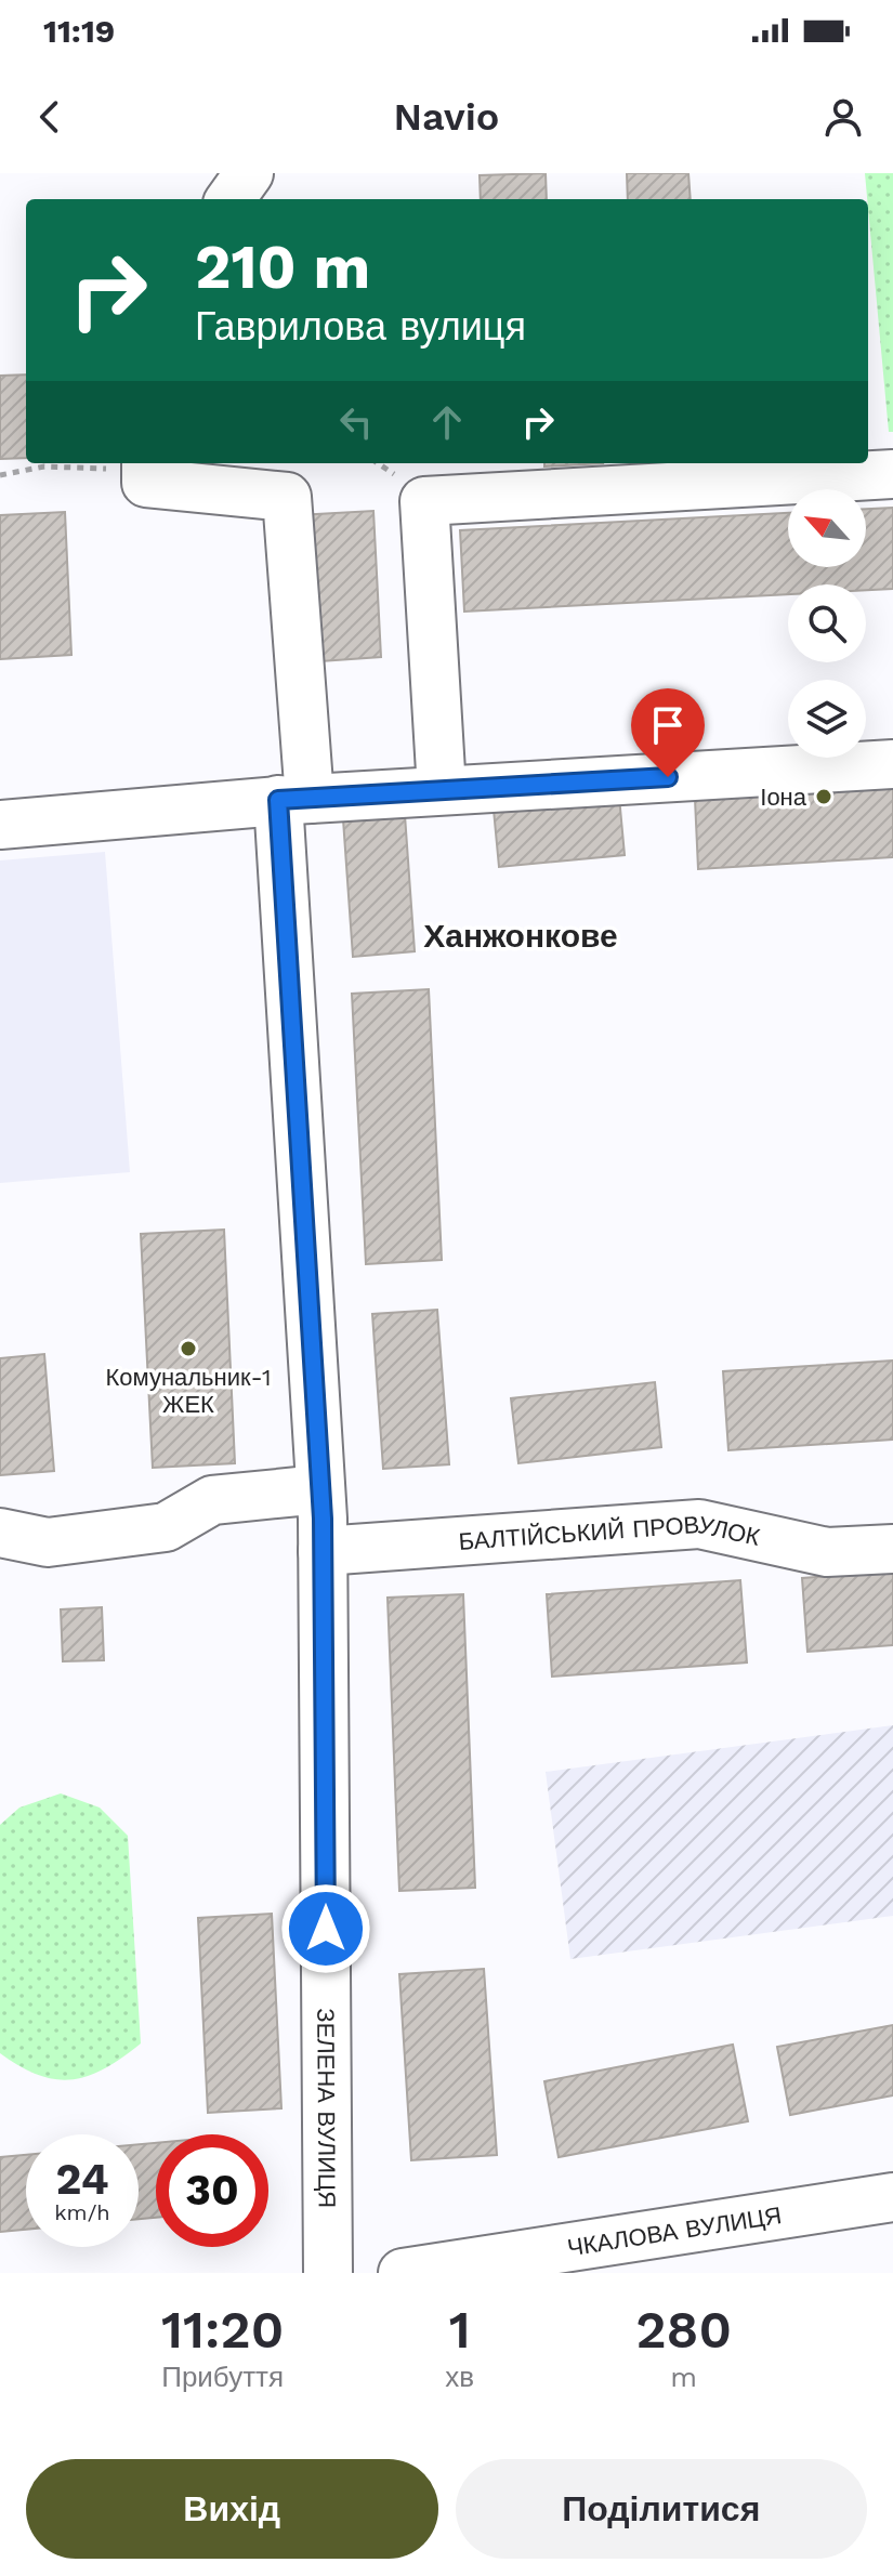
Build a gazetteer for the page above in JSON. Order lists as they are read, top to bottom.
{
  "streets": {
    "street": ["БАЛТІЙСЬКИЙ ПРОВУЛОК", "ЗЕЛЕНА ВУЛИЦЯ", "ЧКАЛОВА ВУЛИЦЯ"]
  },
  "crossings": [
    ["БАЛТІЙСЬКИЙ ПРОВУЛОК", "ЗЕЛЕНА ВУЛИЦЯ"]
  ],
  "districts": ["Ханжонкове"],
  "places": ["Іона", "Комунальник-1 ЖЕК"],
  "north": "top left",
  "page": {
    "status": "11:19",
    "header": "Navio",
    "turn": ["210 m", "Гаврилова вулиця"],
    "speed": "24 km/h",
    "limit": "30",
    "eta": [
      "11:20",
      "Прибуття",
      "1",
      "хв",
      "280",
      "m"
    ],
    "buttons": ["Вихід", "Поділитися"]
  }
}
